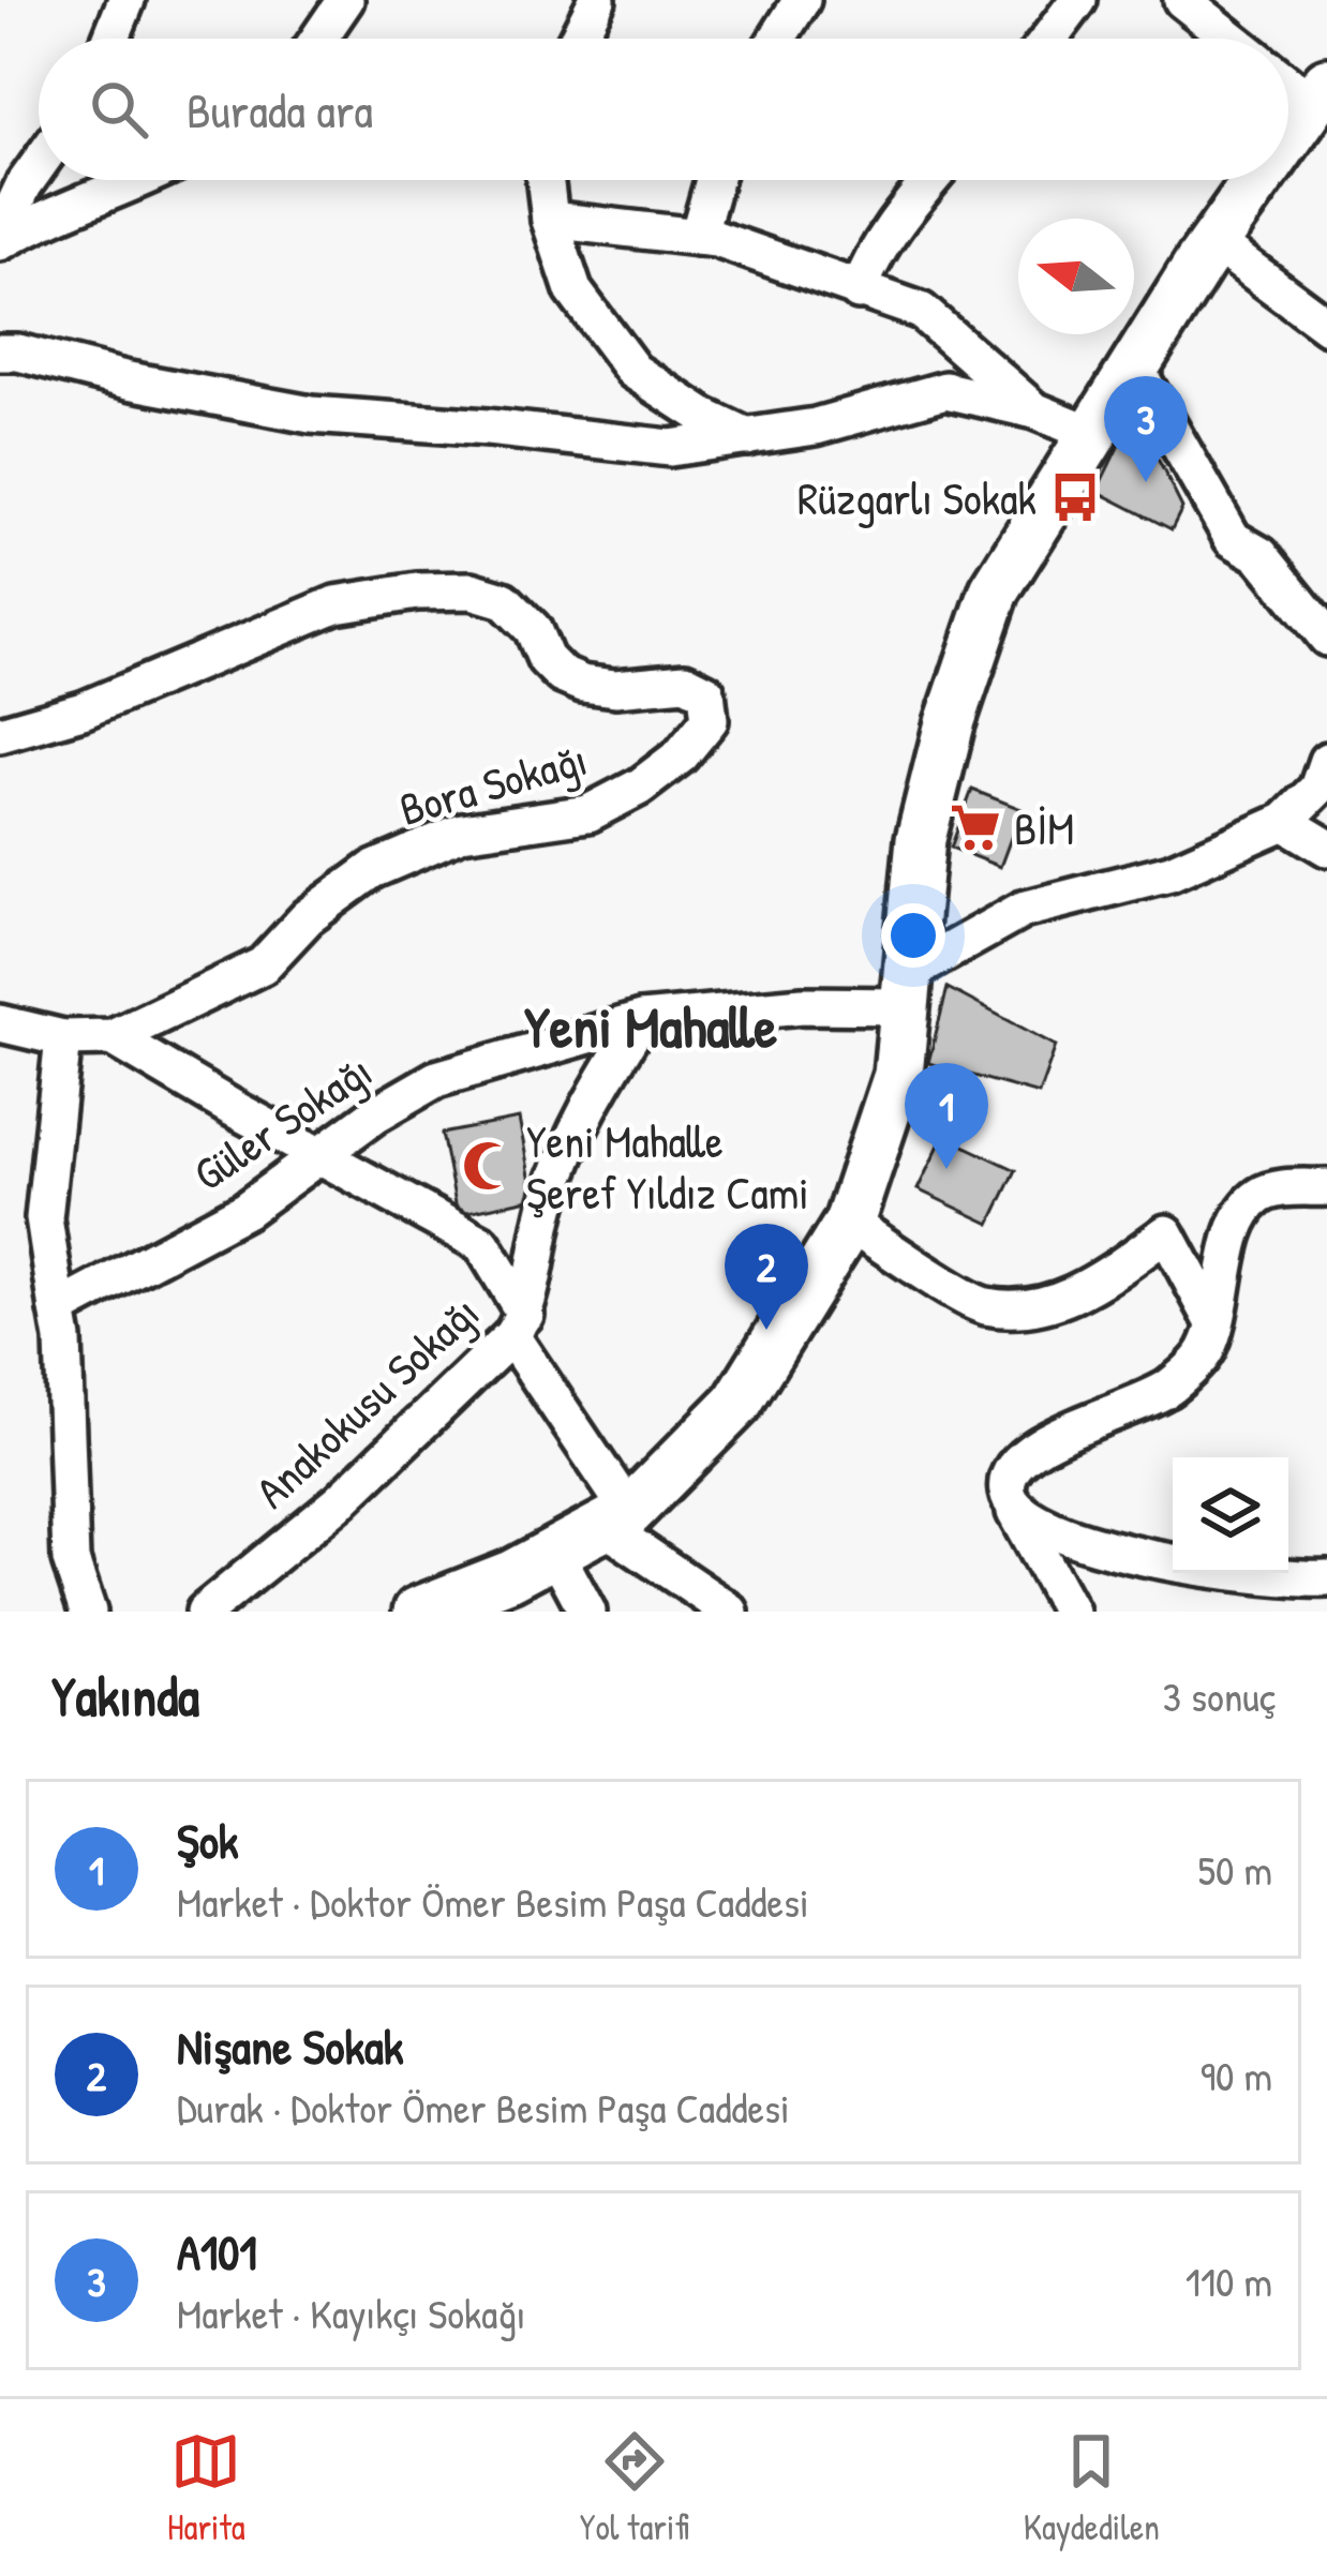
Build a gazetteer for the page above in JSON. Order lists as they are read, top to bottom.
{
  "streets": {
    "street": ["Bora Sokağı", "Güler Sokağı", "Anakokusu Sokağı"]
  },
  "crossings": [
    ["Güler Sokağı", "Anakokusu Sokağı"]
  ],
  "districts": ["Yeni Mahalle"],
  "places": {
    "bus stop": ["Rüzgarlı Sokak"],
    "supermarket": ["BİM"],
    "mosque": ["Yeni Mahalle Şeref Yıldız Cami"]
  },
  "north": "left",
  "page": {
    "search": "Burada ara",
    "pins": ["3", "1", "2"],
    "heading": ["Yakında", "3 sonuç"],
    "list": [
      {
        "mark": "1",
        "name": "Şok",
        "note": "Market · Doktor Ömer Besim Paşa Caddesi",
        "value": "50 m"
      },
      {
        "mark": "2",
        "name": "Nişane Sokak",
        "note": "Durak · Doktor Ömer Besim Paşa Caddesi",
        "value": "90 m"
      },
      {
        "mark": "3",
        "name": "A101",
        "note": "Market · Kayıkçı Sokağı",
        "value": "110 m"
      }
    ],
    "nav": ["Harita", "Yol tarifi", "Kaydedilen"]
  }
}
